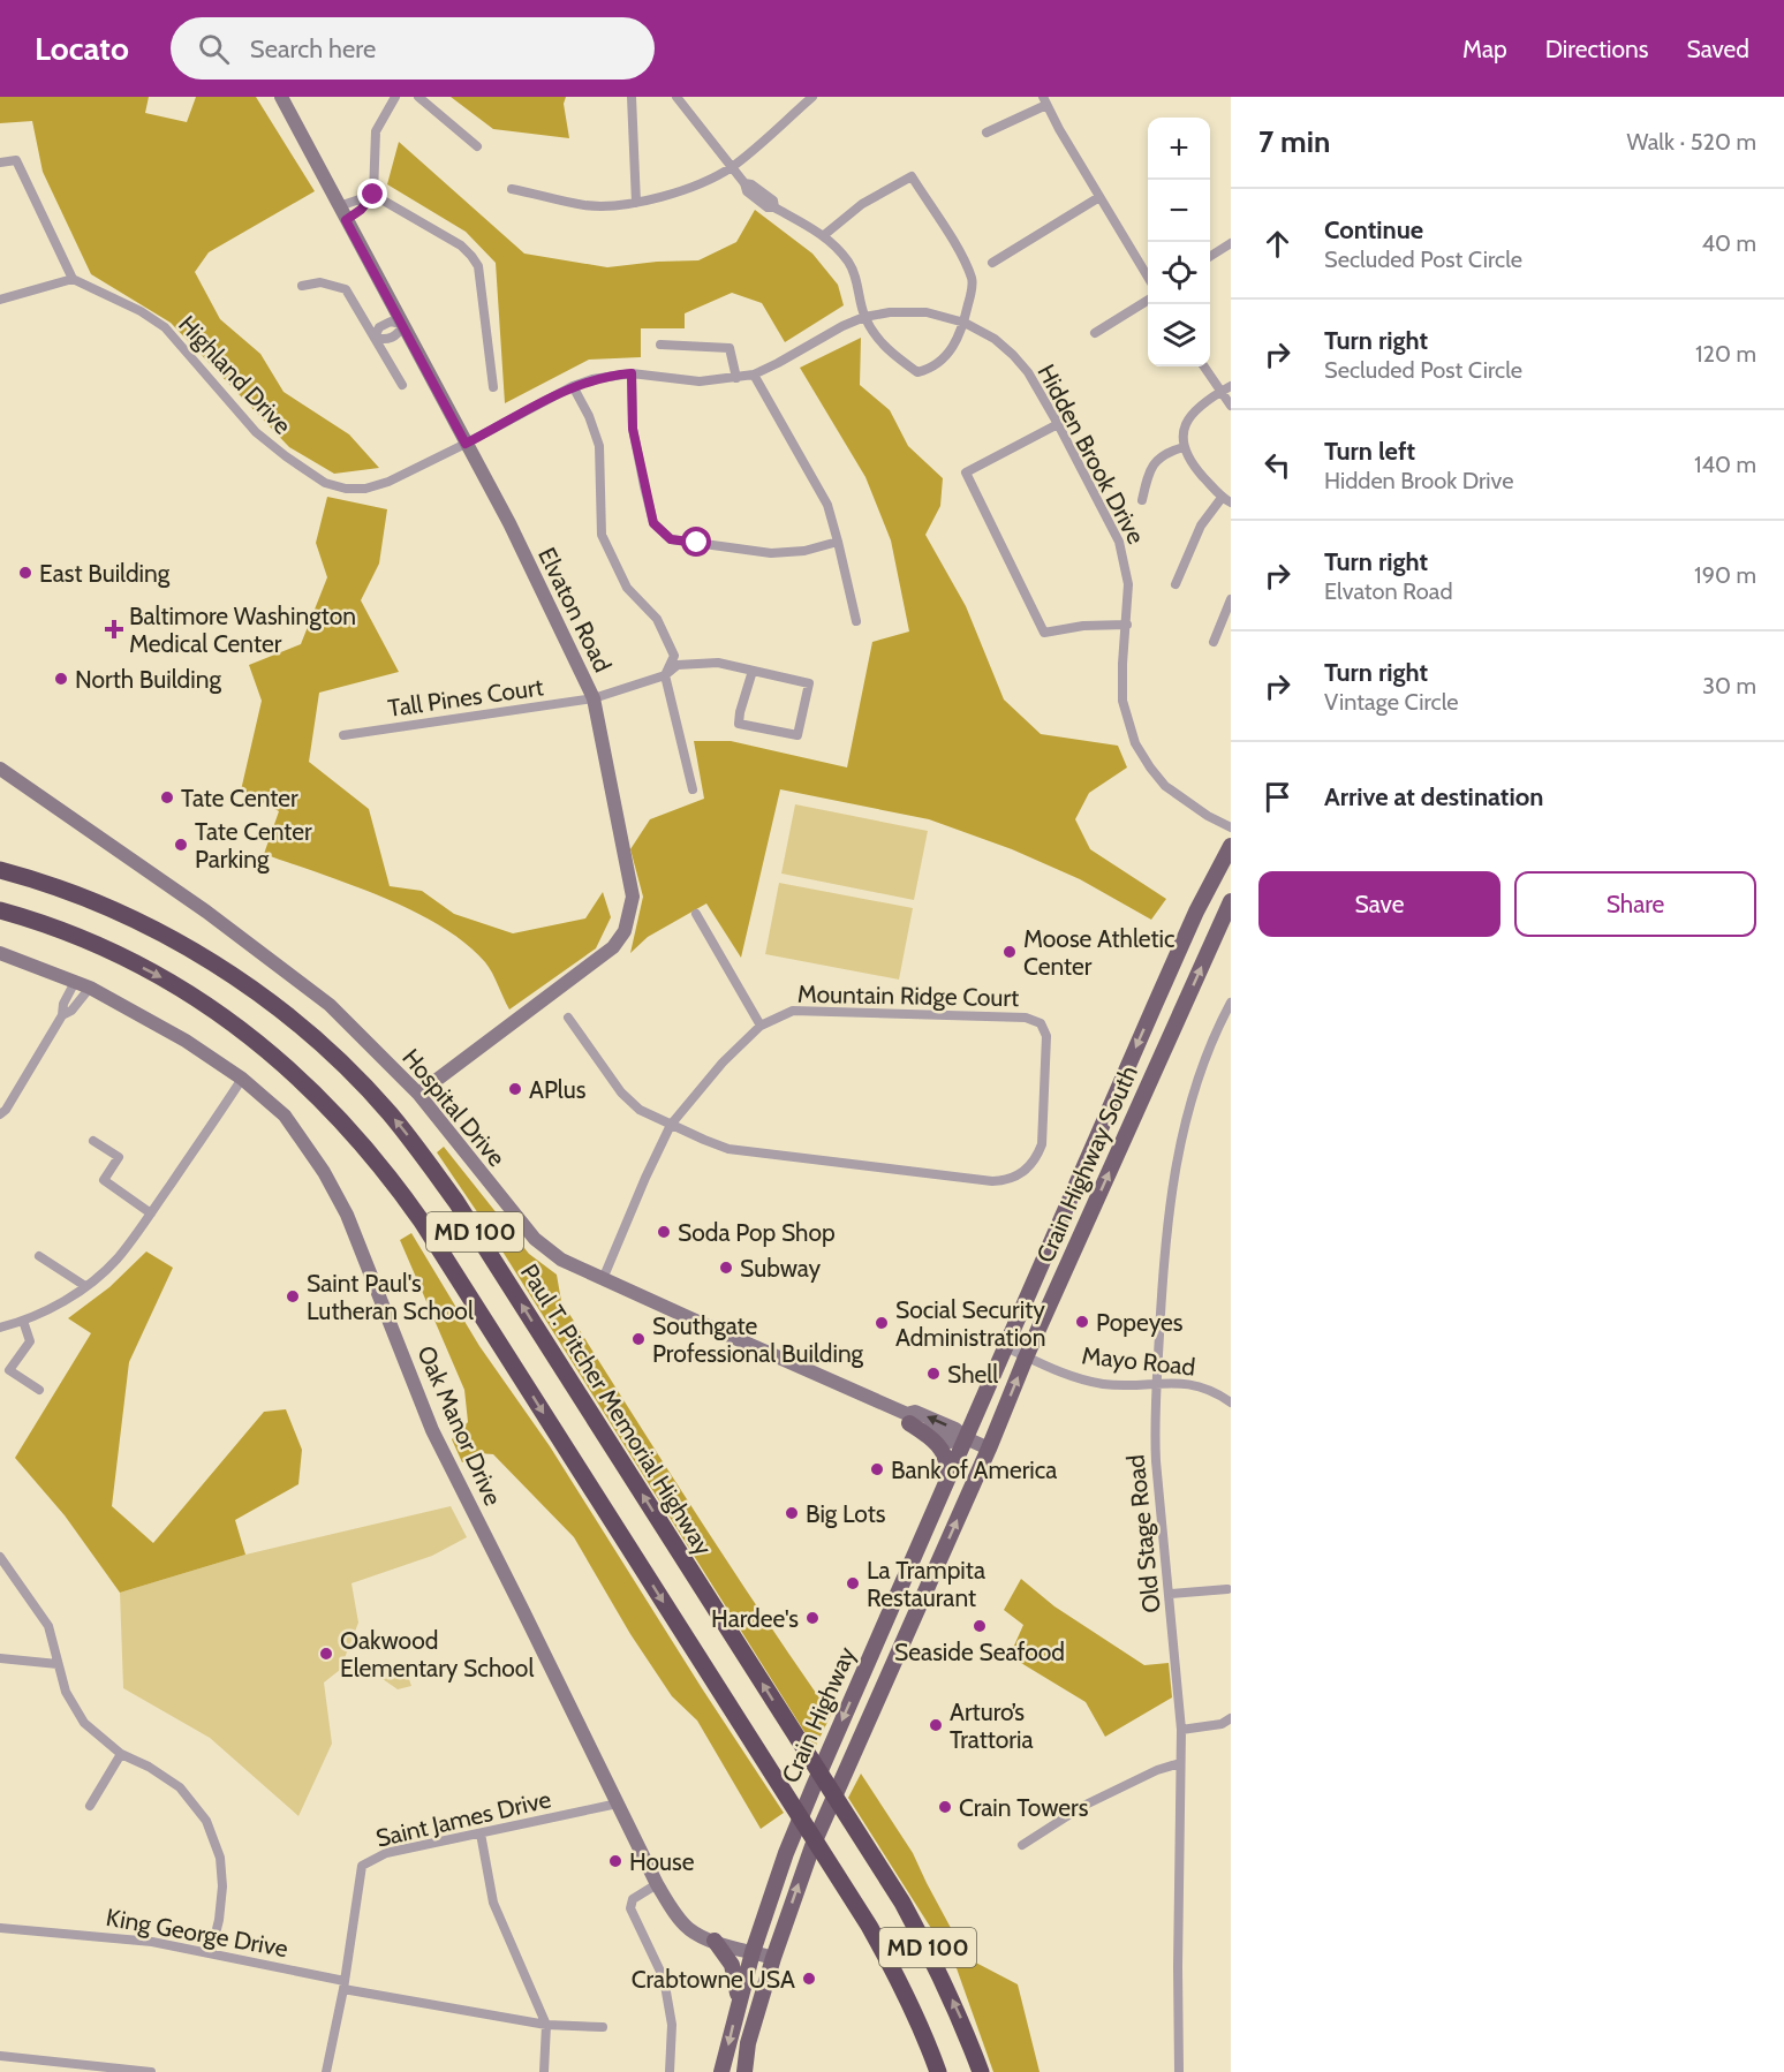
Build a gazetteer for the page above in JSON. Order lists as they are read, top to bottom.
{
  "streets": {
    "highway": ["MD 100", "Paul T. Pitcher Memorial Highway"],
    "main road": ["Crain Highway South", "Crain Highway"],
    "street": [
      "Highland Drive",
      "Hidden Brook Drive",
      "Elvaton Road",
      "Tall Pines Court",
      "Mountain Ridge Court",
      "Hospital Drive",
      "Mayo Road",
      "Oak Manor Drive",
      "Old Stage Road",
      "Saint James Drive",
      "King George Drive"
    ]
  },
  "crossings": [
    ["Highland Drive", "Hidden Brook Drive"],
    ["Highland Drive", "Elvaton Road"],
    ["Hidden Brook Drive", "Elvaton Road"],
    ["Elvaton Road", "Tall Pines Court"],
    ["Elvaton Road", "Hospital Drive"],
    ["Hospital Drive", "Crain Highway South"],
    ["Hospital Drive", "Crain Highway"],
    ["Crain Highway South", "Mayo Road"],
    ["Crain Highway South", "Crain Highway"],
    ["Mayo Road", "Old Stage Road"],
    ["Oak Manor Drive", "Crain Highway"],
    ["Oak Manor Drive", "Saint James Drive"],
    ["Saint James Drive", "King George Drive"]
  ],
  "places": {
    "other": [
      "East Building",
      "North Building",
      "Tate Center",
      "Tate Center Parking",
      "Moose Athletic Center",
      "APlus",
      "Soda Pop Shop",
      "Subway",
      "Saint Paul's Lutheran School",
      "Popeyes",
      "Social Security Administration",
      "Southgate Professional Building",
      "Shell",
      "Bank of America",
      "Big Lots",
      "La Trampita Restaurant",
      "Hardee's",
      "Seaside Seafood",
      "Oakwood Elementary School",
      "Arturo’s Trattoria",
      "Crain Towers",
      "House",
      "Crabtowne USA"
    ],
    "health": ["Baltimore Washington Medical Center"]
  },
  "page": {
    "header": "Locato",
    "search": "Search here",
    "nav": ["Map", "Directions", "Saved"],
    "heading": ["7 min", "Walk · 520 m"],
    "map_buttons": ["+", "−"],
    "list": [
      ["Continue", "Secluded Post Circle", "40 m"],
      ["Turn right", "Secluded Post Circle", "120 m"],
      ["Turn left", "Hidden Brook Drive", "140 m"],
      ["Turn right", "Elvaton Road", "190 m"],
      ["Turn right", "Vintage Circle", "30 m"],
      "Arrive at destination"
    ],
    "buttons": ["Save", "Share"]
  }
}
